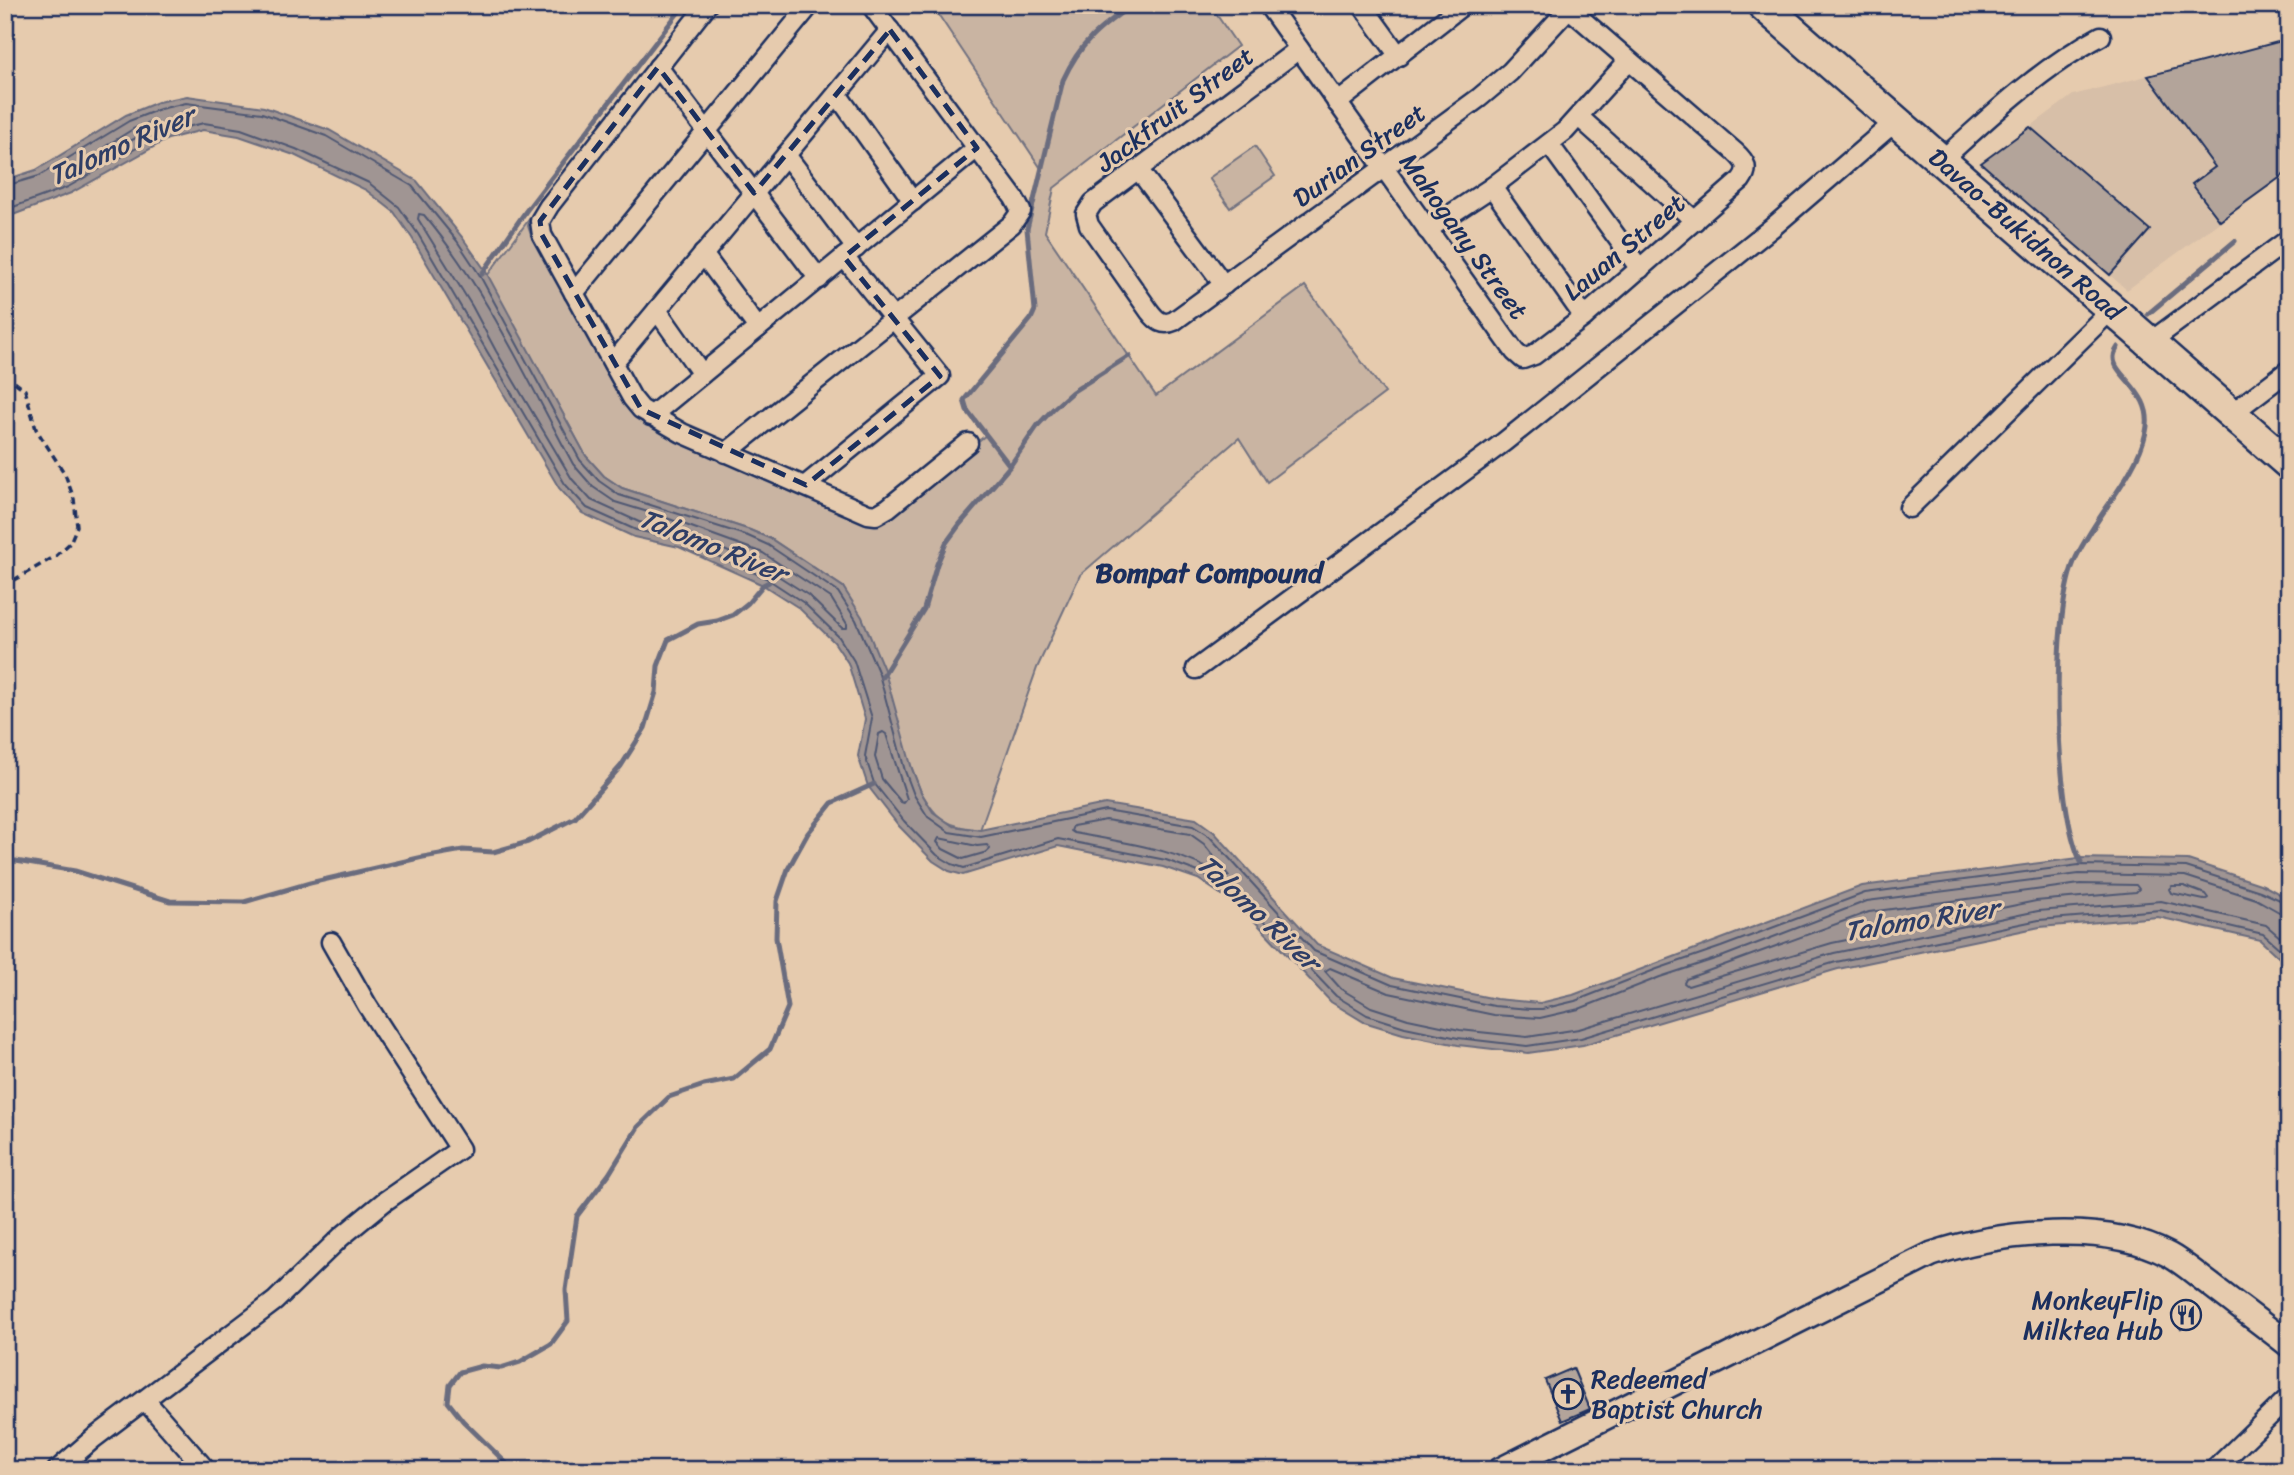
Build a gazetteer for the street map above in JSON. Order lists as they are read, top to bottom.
{
  "streets": {
    "highway": ["Davao-Bukidnon Road"],
    "street": [
      "Jackfruit Street",
      "Durian Street",
      "Mahogany Street",
      "Lauan Street"
    ]
  },
  "crossings": [
    ["Jackfruit Street", "Durian Street"],
    ["Jackfruit Street", "Mahogany Street"],
    ["Durian Street", "Mahogany Street"],
    ["Mahogany Street", "Lauan Street"]
  ],
  "districts": ["Bompat Compound"],
  "water": ["Talomo River"],
  "places": {
    "restaurant": ["MonkeyFlip Milktea Hub"],
    "church": ["Redeemed Baptist Church"]
  }
}
